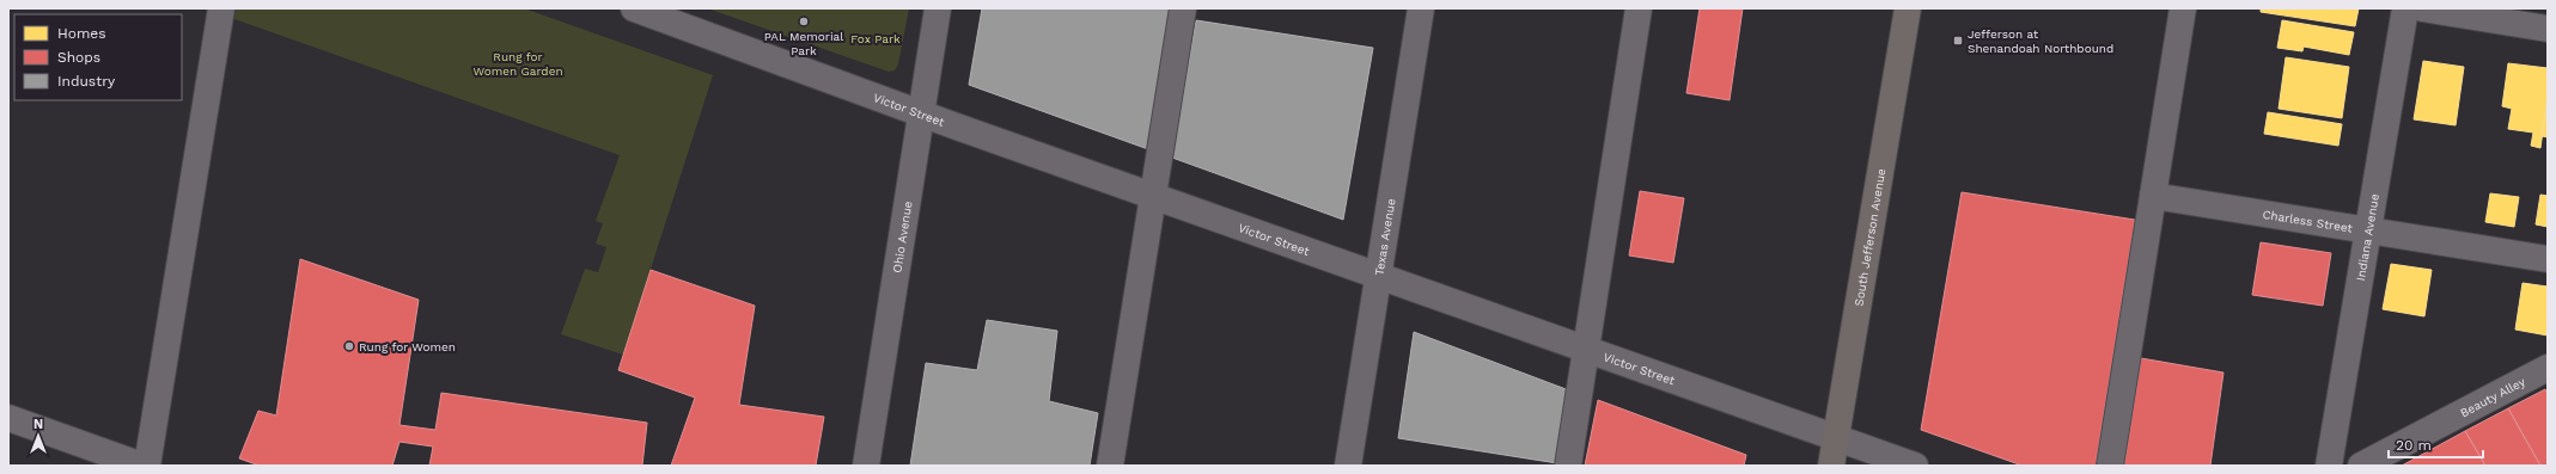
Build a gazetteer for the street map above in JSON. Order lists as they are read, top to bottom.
{
  "streets": {
    "main road": ["South Jefferson Avenue"],
    "street": [
      "Victor Street",
      "Charless Street",
      "Texas Avenue",
      "Ohio Avenue",
      "Indiana Avenue",
      "Beauty Alley"
    ]
  },
  "crossings": [
    ["Victor Street", "Texas Avenue"],
    ["Victor Street", "South Jefferson Avenue"],
    ["Victor Street", "Ohio Avenue"],
    ["Charless Street", "Indiana Avenue"]
  ],
  "parks": ["Fox Park", "Rung for Women Garden"],
  "places": {
    "other": ["PAL Memorial Park", "Rung for Women"],
    "transit": ["Jefferson at Shenandoah Northbound"]
  },
  "legend": ["Homes", "Shops", "Industry"],
  "scale_bar": "20 m",
  "north": "top"
}
